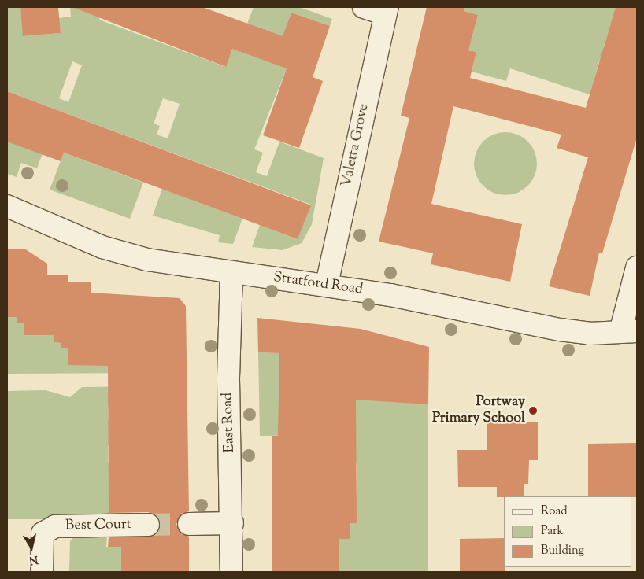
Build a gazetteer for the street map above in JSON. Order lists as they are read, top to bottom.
{
  "streets": {
    "street": [
      "Valetta Grove",
      "Stratford Road",
      "East Road",
      "Best Court"
    ]
  },
  "crossings": [
    ["Valetta Grove", "Stratford Road"],
    ["Stratford Road", "East Road"]
  ],
  "places": ["Portway Primary School"],
  "legend": ["Road", "Park", "Building"],
  "north": "bottom"
}
